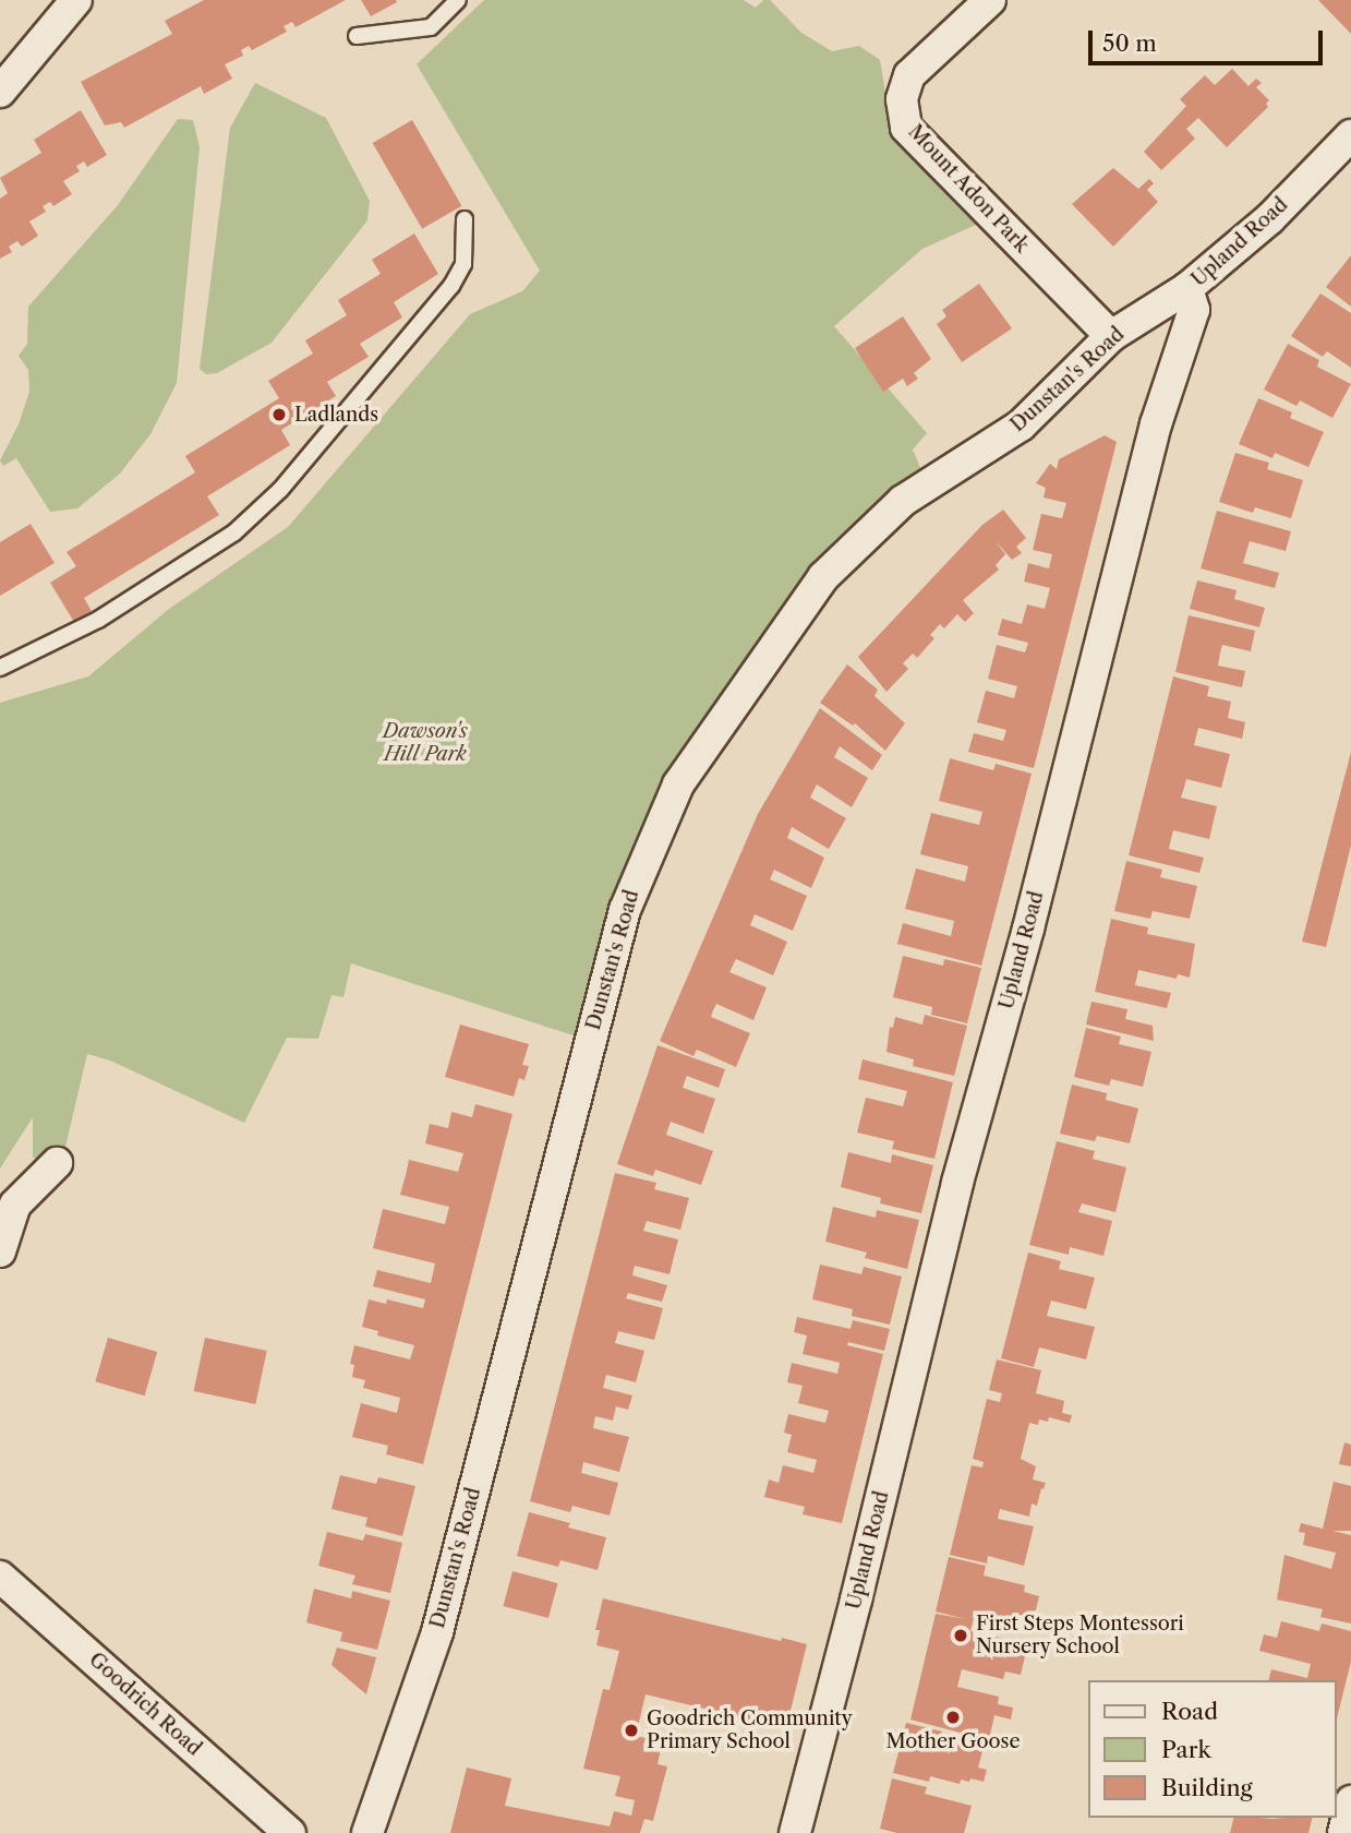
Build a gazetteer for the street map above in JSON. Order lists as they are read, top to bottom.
{
  "streets": {
    "street": [
      "Mount Adon Park",
      "Upland Road",
      "Dunstan's Road",
      "Goodrich Road"
    ]
  },
  "crossings": [
    ["Mount Adon Park", "Dunstan's Road"],
    ["Upland Road", "Dunstan's Road"]
  ],
  "parks": ["Dawson's Hill Park"],
  "places": [
    "Ladlands",
    "First Steps Montessori Nursery School",
    "Mother Goose",
    "Goodrich Community Primary School"
  ],
  "legend": ["Road", "Park", "Building"],
  "scale_bar": "50 m"
}
